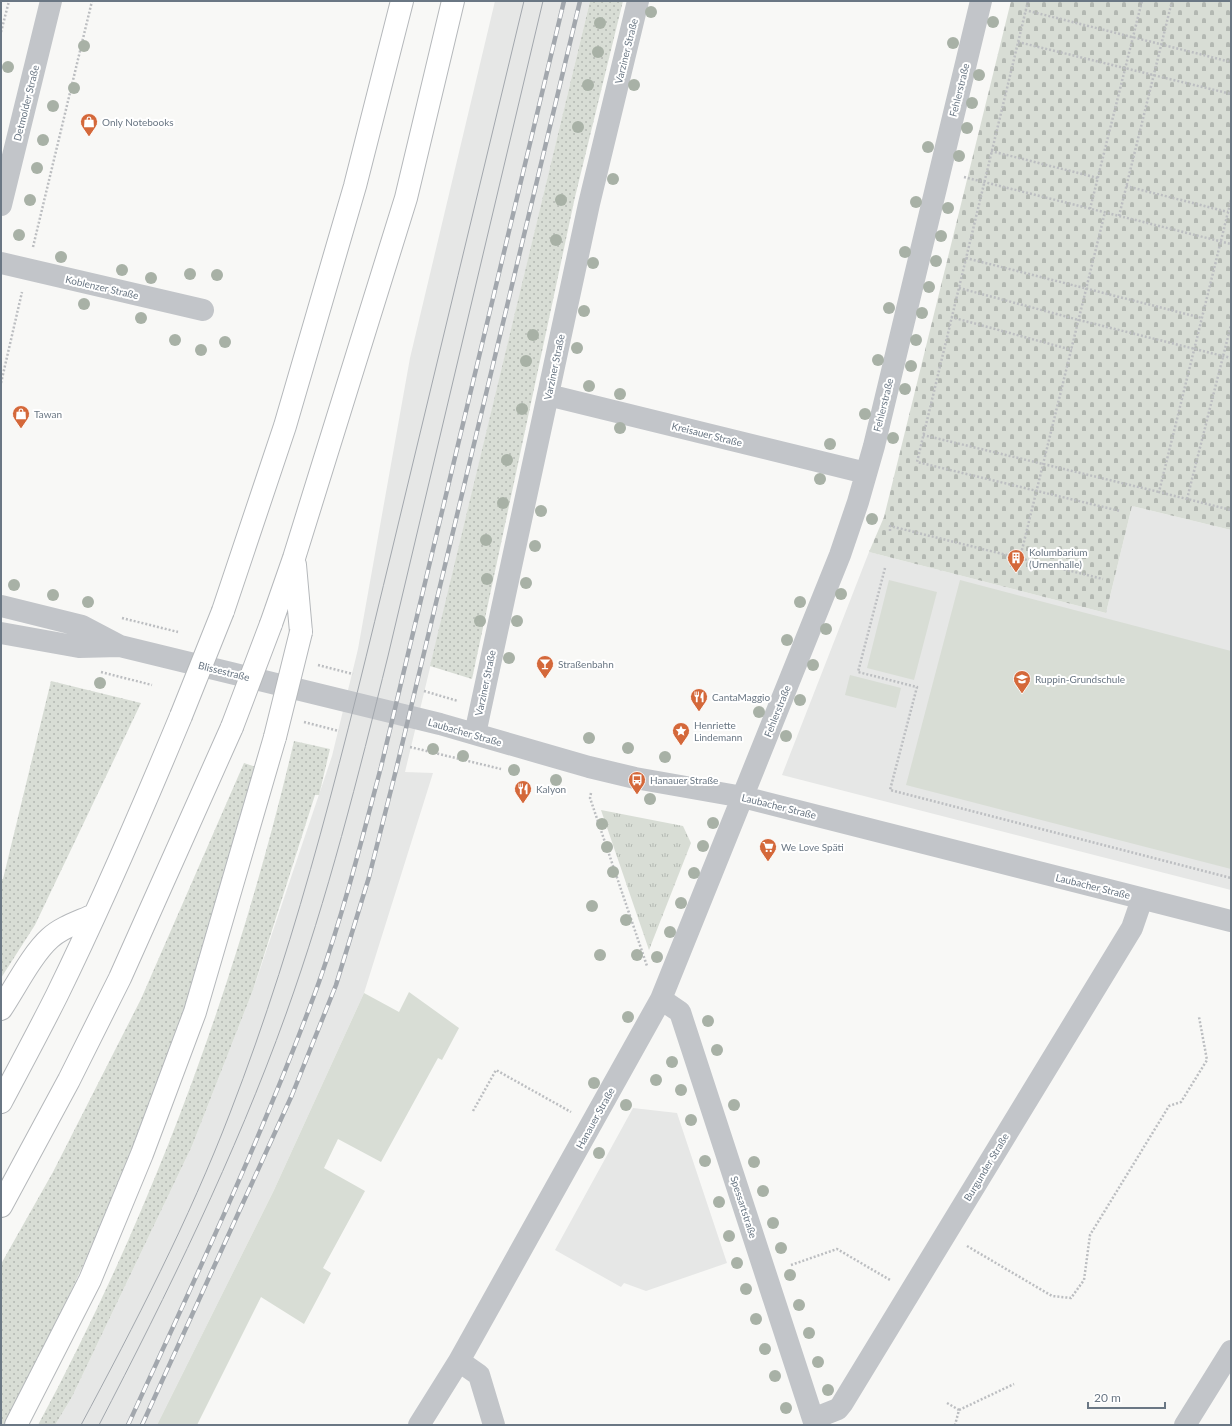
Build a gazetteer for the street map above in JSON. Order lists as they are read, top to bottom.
{
  "streets": {
    "street": [
      "Varziner Straße",
      "Fehlerstraße",
      "Detmolder Straße",
      "Koblenzer Straße",
      "Kreisauer Straße",
      "Blissestraße",
      "Laubacher Straße",
      "Hanauer Straße",
      "Burgunder Straße",
      "Spessartstraße"
    ]
  },
  "crossings": [
    ["Varziner Straße", "Kreisauer Straße"],
    ["Varziner Straße", "Laubacher Straße"],
    ["Fehlerstraße", "Kreisauer Straße"],
    ["Fehlerstraße", "Laubacher Straße"],
    ["Fehlerstraße", "Hanauer Straße"],
    ["Blissestraße", "Laubacher Straße"],
    ["Laubacher Straße", "Hanauer Straße"],
    ["Laubacher Straße", "Burgunder Straße"],
    ["Hanauer Straße", "Spessartstraße"],
    ["Burgunder Straße", "Spessartstraße"]
  ],
  "places": {
    "shop": ["Only Notebooks", "Tawan"],
    "building": ["Kolumbarium (Urnenhalle)"],
    "bar": ["Straßenbahn"],
    "school or university": ["Ruppin-Grundschule"],
    "restaurant": ["CantaMaggio", "Kalyon"],
    "place": ["Henriette Lindemann"],
    "bus stop": ["Hanauer Straße"],
    "supermarket": ["We Love Späti"]
  },
  "scale_bar": "20 m"
}
